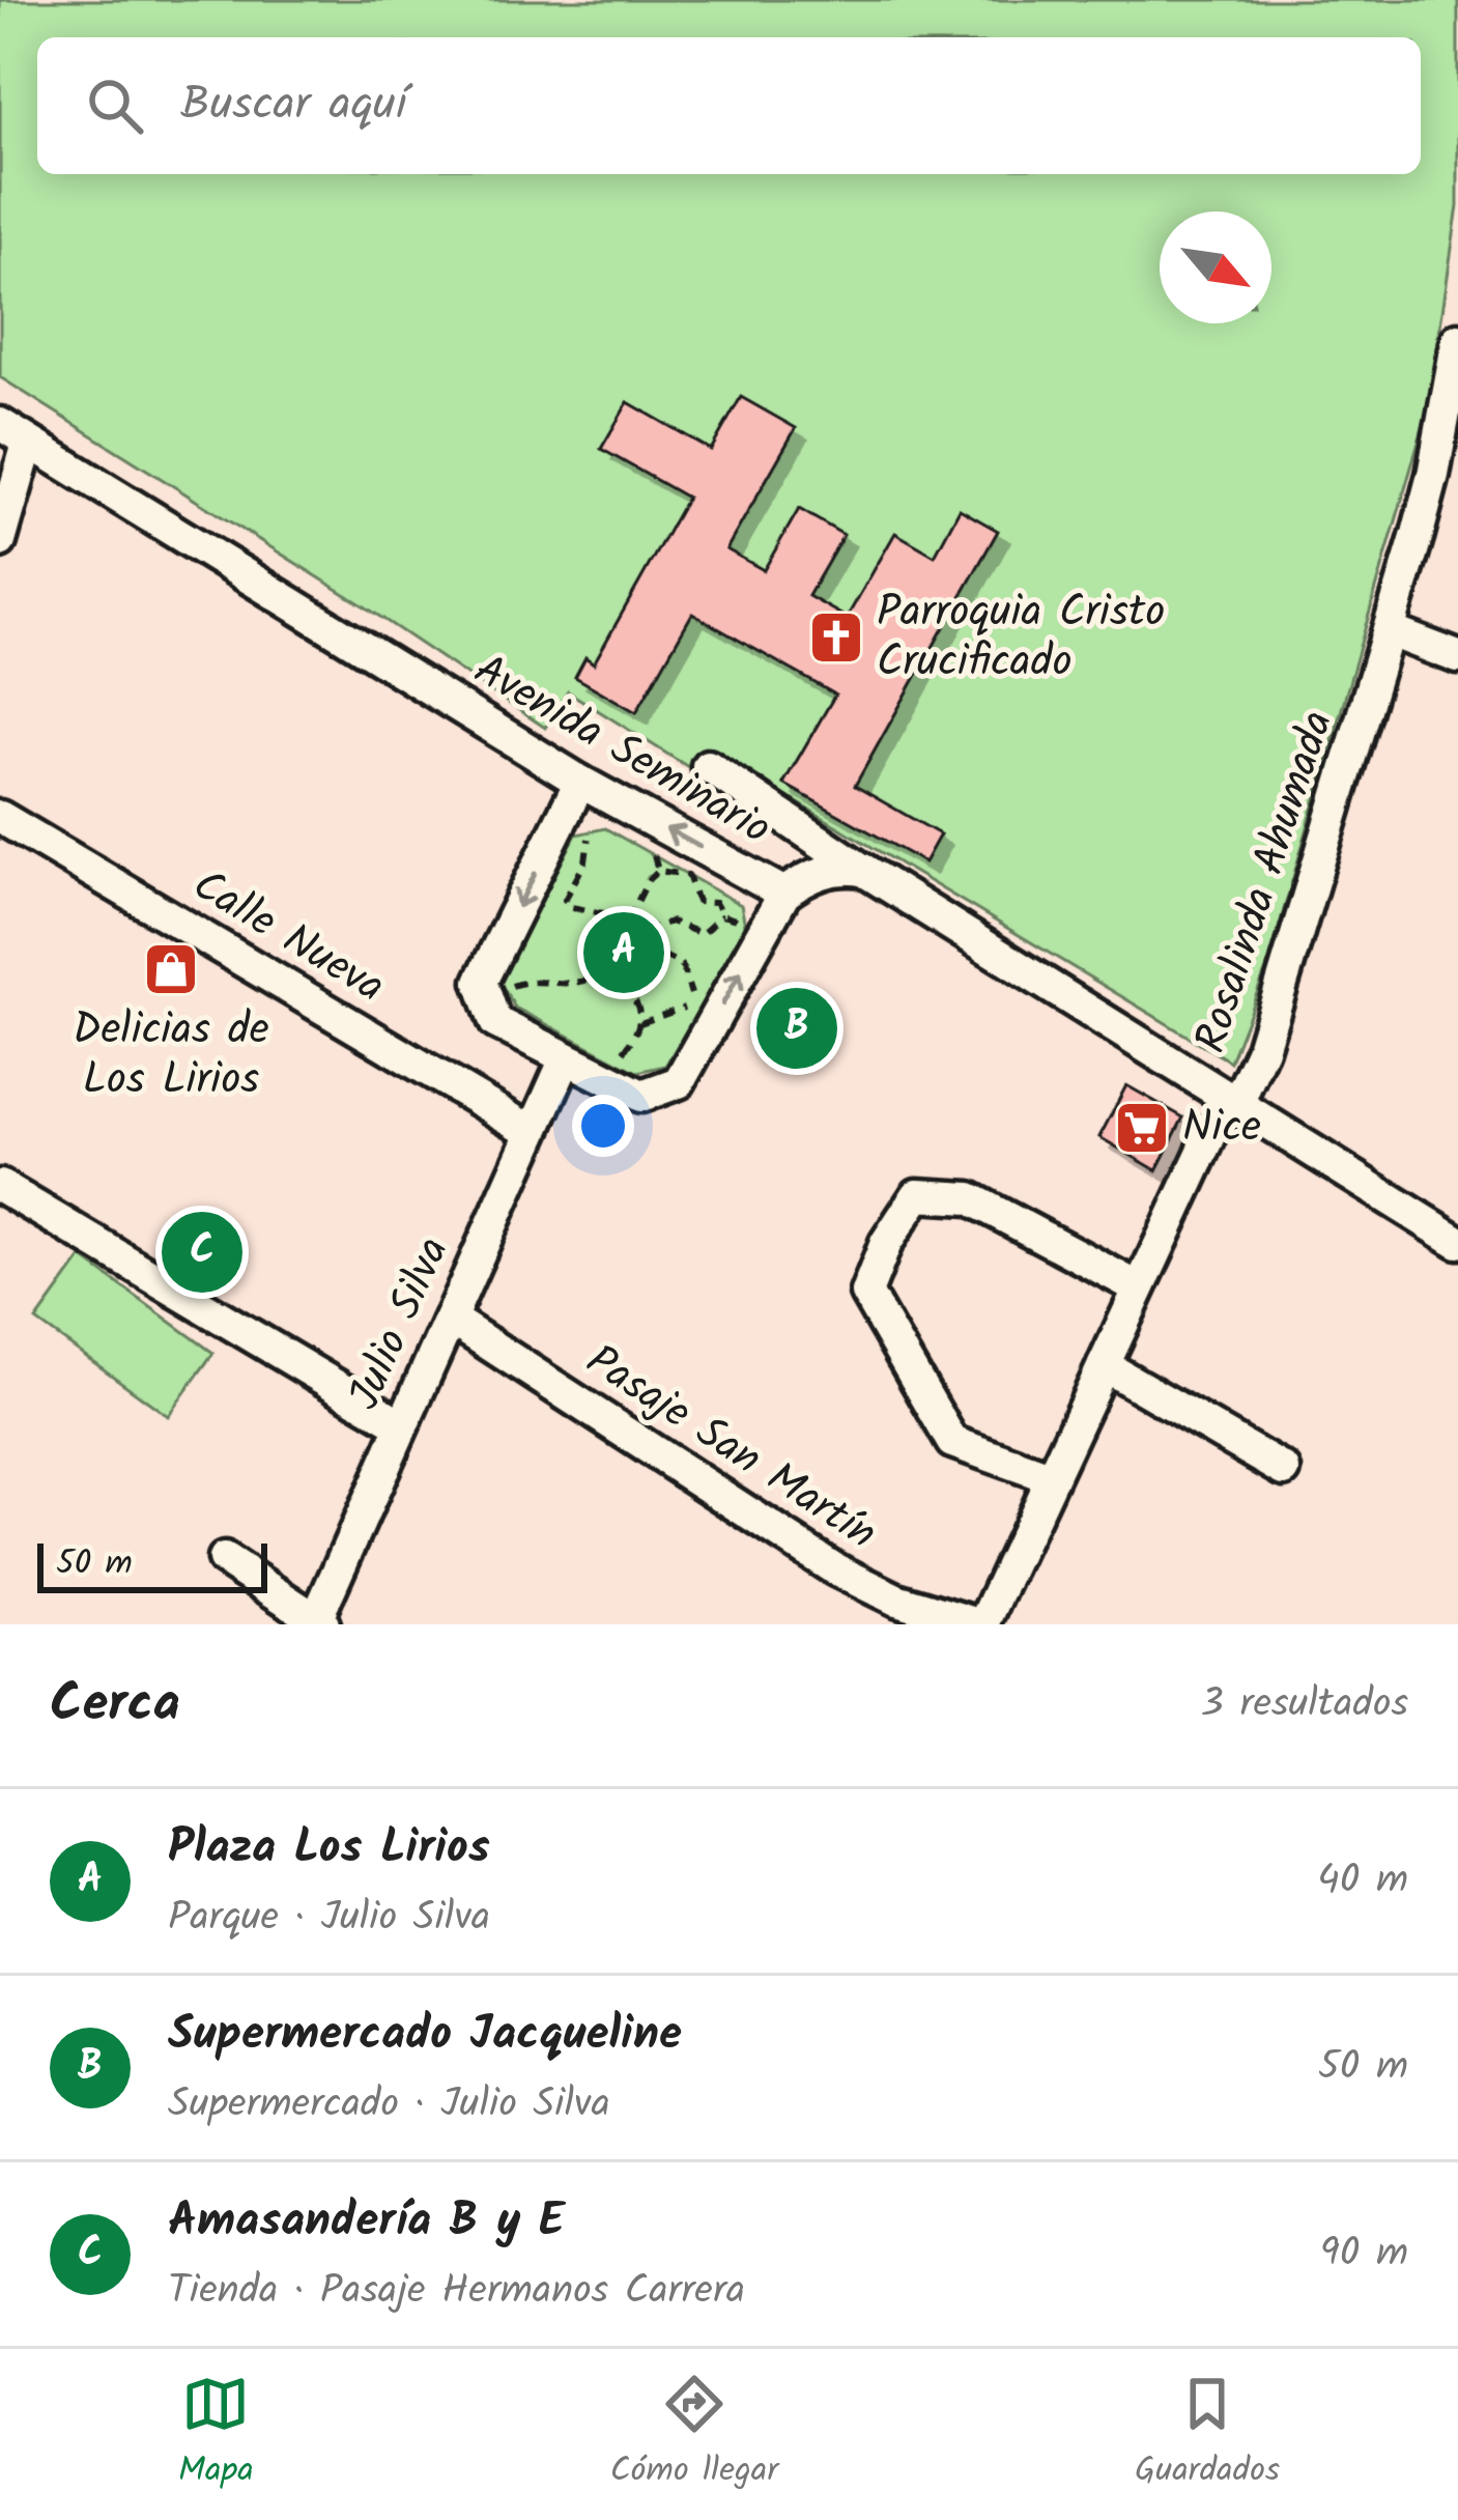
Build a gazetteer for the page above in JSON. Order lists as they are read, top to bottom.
{
  "streets": {
    "street": [
      "Avenida Seminario",
      "Rosalinda Ahumada",
      "Calle Nueva",
      "Julio Silva",
      "Pasaje San Martín"
    ]
  },
  "crossings": [
    ["Rosalinda Ahumada", "Pasaje San Martín"],
    ["Calle Nueva", "Julio Silva"],
    ["Julio Silva", "Pasaje San Martín"]
  ],
  "places": {
    "church": ["Parroquia Cristo Crucificado"],
    "shop": ["Delicias de Los Lirios"],
    "supermarket": ["Nice"]
  },
  "scale_bar": "50 m",
  "north": "bottom right",
  "page": {
    "search": "Buscar aquí",
    "pins": ["A", "B", "C"],
    "scale": "50 m",
    "heading": ["Cerca", "3 resultados"],
    "list": [
      {
        "mark": "A",
        "name": "Plaza Los Lirios",
        "note": "Parque · Julio Silva",
        "value": "40 m"
      },
      {
        "mark": "B",
        "name": "Supermercado Jacqueline",
        "note": "Supermercado · Julio Silva",
        "value": "50 m"
      },
      {
        "mark": "C",
        "name": "Amasandería B y E",
        "note": "Tienda · Pasaje Hermanos Carrera",
        "value": "90 m"
      }
    ],
    "nav": ["Mapa", "Cómo llegar", "Guardados"]
  }
}
